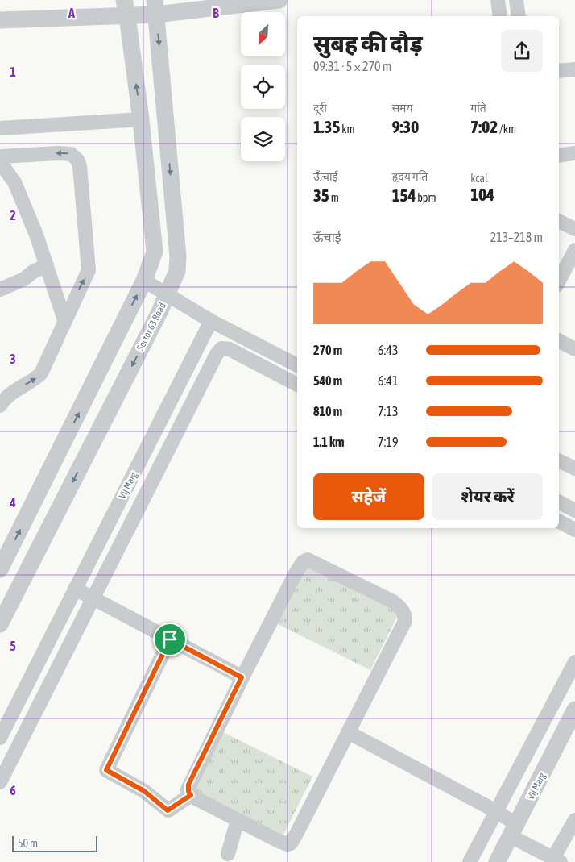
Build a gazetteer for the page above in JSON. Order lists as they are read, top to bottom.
{
  "streets": {
    "street": ["Sector 63 Road", "Vij Marg"]
  },
  "scale_bar": "50 m",
  "north": "bottom left",
  "page": {
    "heading": ["सुबह की दौड़", "09:31 · 5 × 270 m"],
    "stats": [
      ["दूरी", "1.35 km"],
      ["समय", "9:30"],
      ["गति", "7:02 /km"],
      ["ऊँचाई", "35 m"],
      ["हृदय गति", "154 bpm"],
      ["kcal", "104"]
    ],
    "chart": ["ऊँचाई", "213–218 m"],
    "list": [
      {
        "name": "270 m",
        "note": "6:43"
      },
      {
        "name": "540 m",
        "note": "6:41"
      },
      {
        "name": "810 m",
        "note": "7:13"
      },
      {
        "name": "1.1 km",
        "note": "7:19"
      }
    ],
    "buttons": ["सहेजें", "शेयर करें"],
    "scale": "50 m"
  },
  "grid": {
    "columns": ["A", "B"],
    "rows": [
      "1",
      "2",
      "3",
      "4",
      "5",
      "6"
    ]
  }
}
